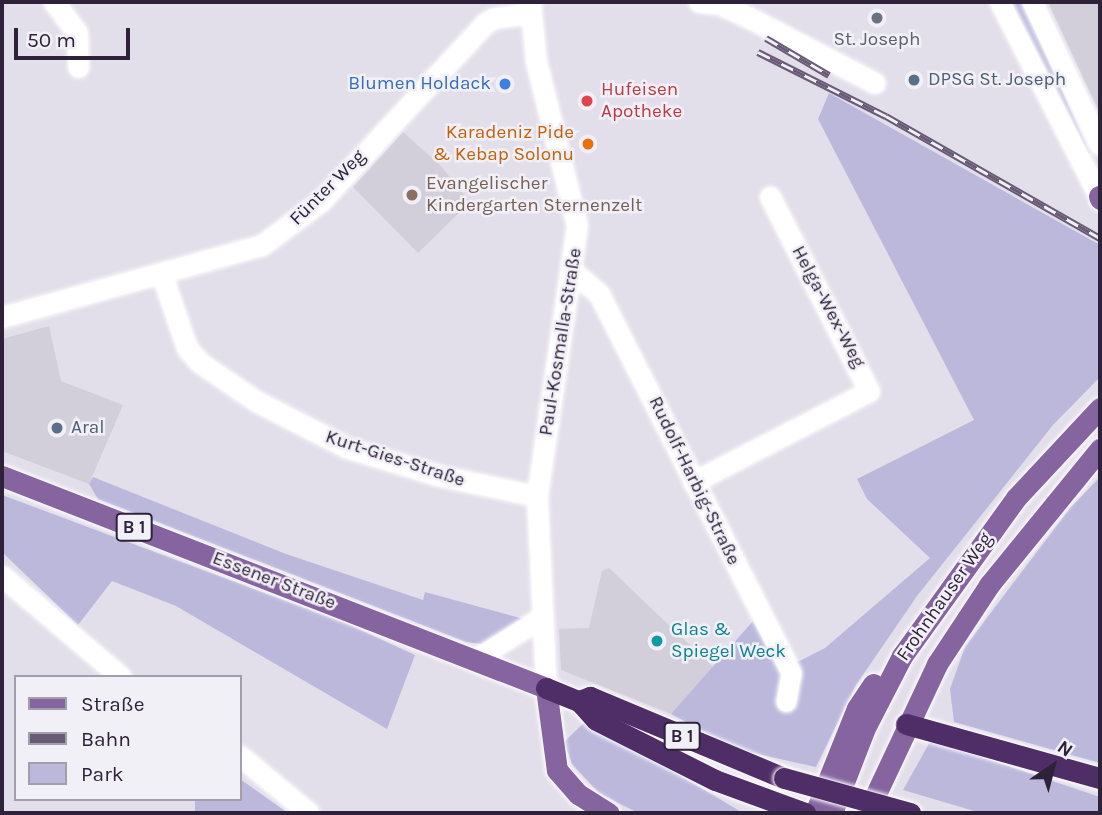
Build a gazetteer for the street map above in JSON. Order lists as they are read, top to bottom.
{
  "streets": {
    "highway": ["B 1"],
    "main road": ["Essener Straße", "Frohnhauser Weg"],
    "street": [
      "Fünter Weg",
      "Helga-Wex-Weg",
      "Paul-Kosmalla-Straße",
      "Kurt-Gies-Straße",
      "Rudolf-Harbig-Straße"
    ]
  },
  "crossings": [
    ["Fünter Weg", "Paul-Kosmalla-Straße"],
    ["Fünter Weg", "Kurt-Gies-Straße"],
    ["Helga-Wex-Weg", "Rudolf-Harbig-Straße"],
    ["Paul-Kosmalla-Straße", "Kurt-Gies-Straße"],
    ["Paul-Kosmalla-Straße", "Rudolf-Harbig-Straße"],
    ["Paul-Kosmalla-Straße", "B 1"],
    ["Paul-Kosmalla-Straße", "Essener Straße"],
    ["B 1", "Essener Straße"]
  ],
  "places": [
    "St. Joseph",
    "DPSG St. Joseph",
    "Blumen Holdack",
    "Hufeisen Apotheke",
    "Karadeniz Pide & Kebap Solonu",
    "Evangelischer Kindergarten Sternenzelt",
    "Aral",
    "Glas & Spiegel Weck"
  ],
  "legend": ["Straße", "Bahn", "Park"],
  "scale_bar": "50 m",
  "north": "top right"
}
